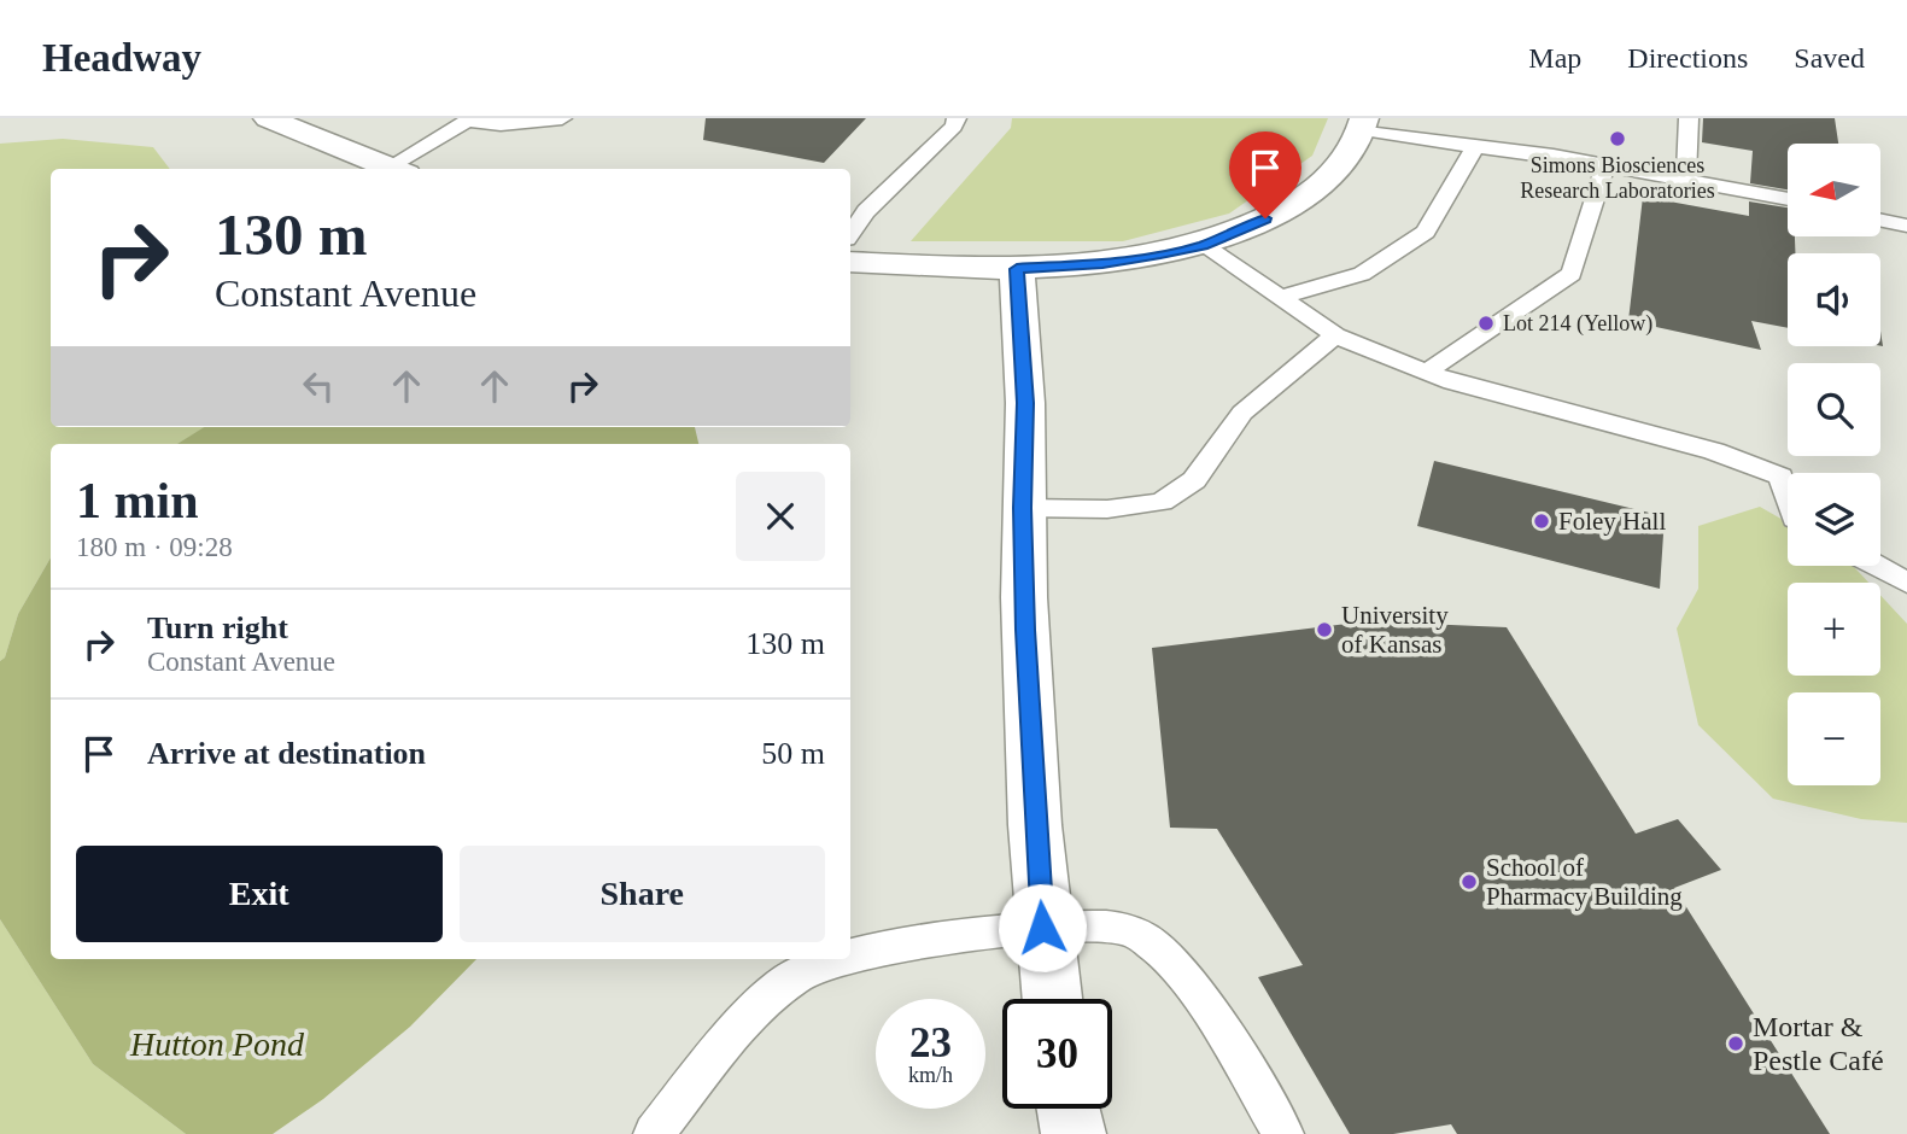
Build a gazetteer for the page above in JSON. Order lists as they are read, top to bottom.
{
  "water": ["Hutton Pond"],
  "places": [
    "Simons Biosciences Research Laboratories",
    "Lot 214 (Yellow)",
    "Foley Hall",
    "University of Kansas",
    "School of Pharmacy Building",
    "Mortar & Pestle Café"
  ],
  "north": "left",
  "page": {
    "header": "Headway",
    "nav": ["Map", "Directions", "Saved"],
    "map_buttons": ["+", "−"],
    "turn": ["130 m", "Constant Avenue"],
    "heading": ["1 min", "180 m · 09:28"],
    "list": [
      {
        "name": "Turn right",
        "note": "Constant Avenue",
        "value": "130 m"
      },
      {
        "name": "Arrive at destination",
        "value": "50 m"
      }
    ],
    "buttons": ["Exit", "Share"],
    "speed": "23 km/h",
    "limit": "30"
  }
}
